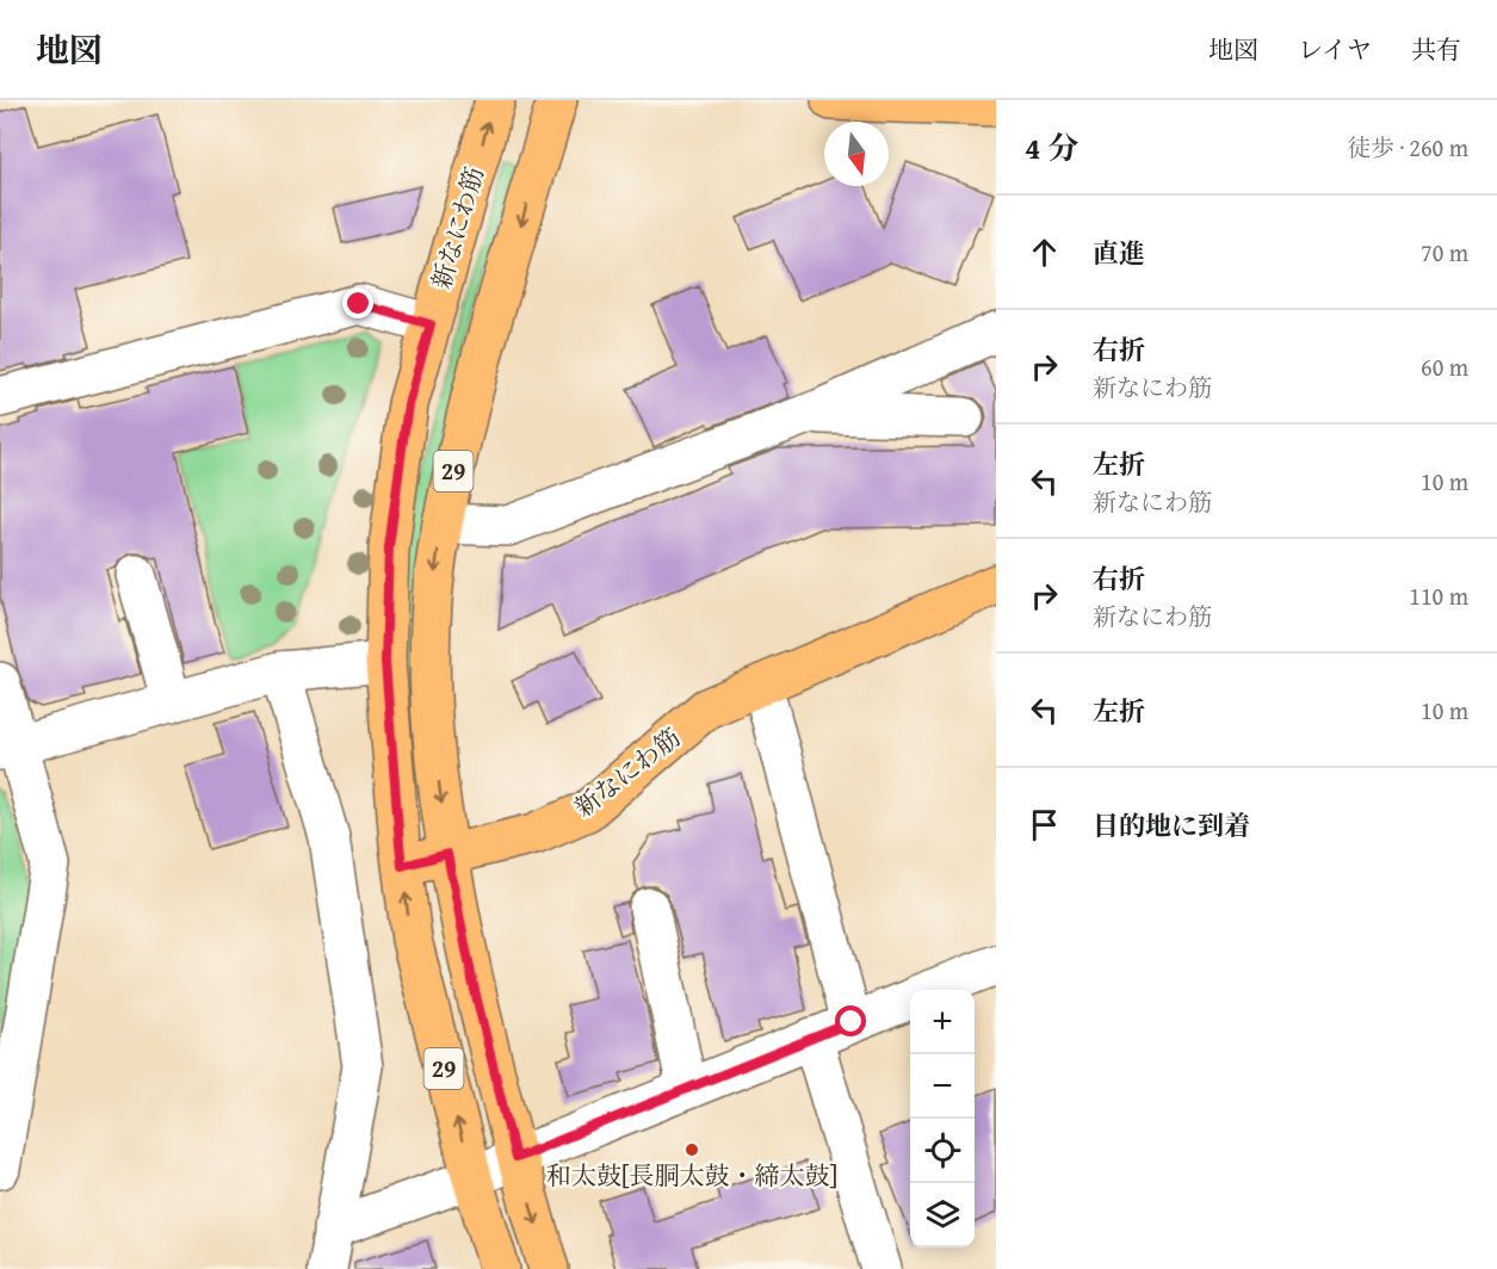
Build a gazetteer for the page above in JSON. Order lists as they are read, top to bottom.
{
  "streets": {
    "main road": ["新なにわ筋", "29"]
  },
  "crossings": [
    ["新なにわ筋", "29"]
  ],
  "places": ["和太鼓[長胴太鼓・締太鼓]"],
  "north": "bottom",
  "page": {
    "header": "地図",
    "nav": ["地図", "レイヤ", "共有"],
    "heading": ["4 分", "徒歩 · 260 m"],
    "list": [
      ["直進", "70 m"],
      ["右折", "新なにわ筋", "60 m"],
      ["左折", "新なにわ筋", "10 m"],
      ["右折", "新なにわ筋", "110 m"],
      ["左折", "10 m"],
      "目的地に到着"
    ],
    "map_buttons": ["+", "−"]
  }
}
